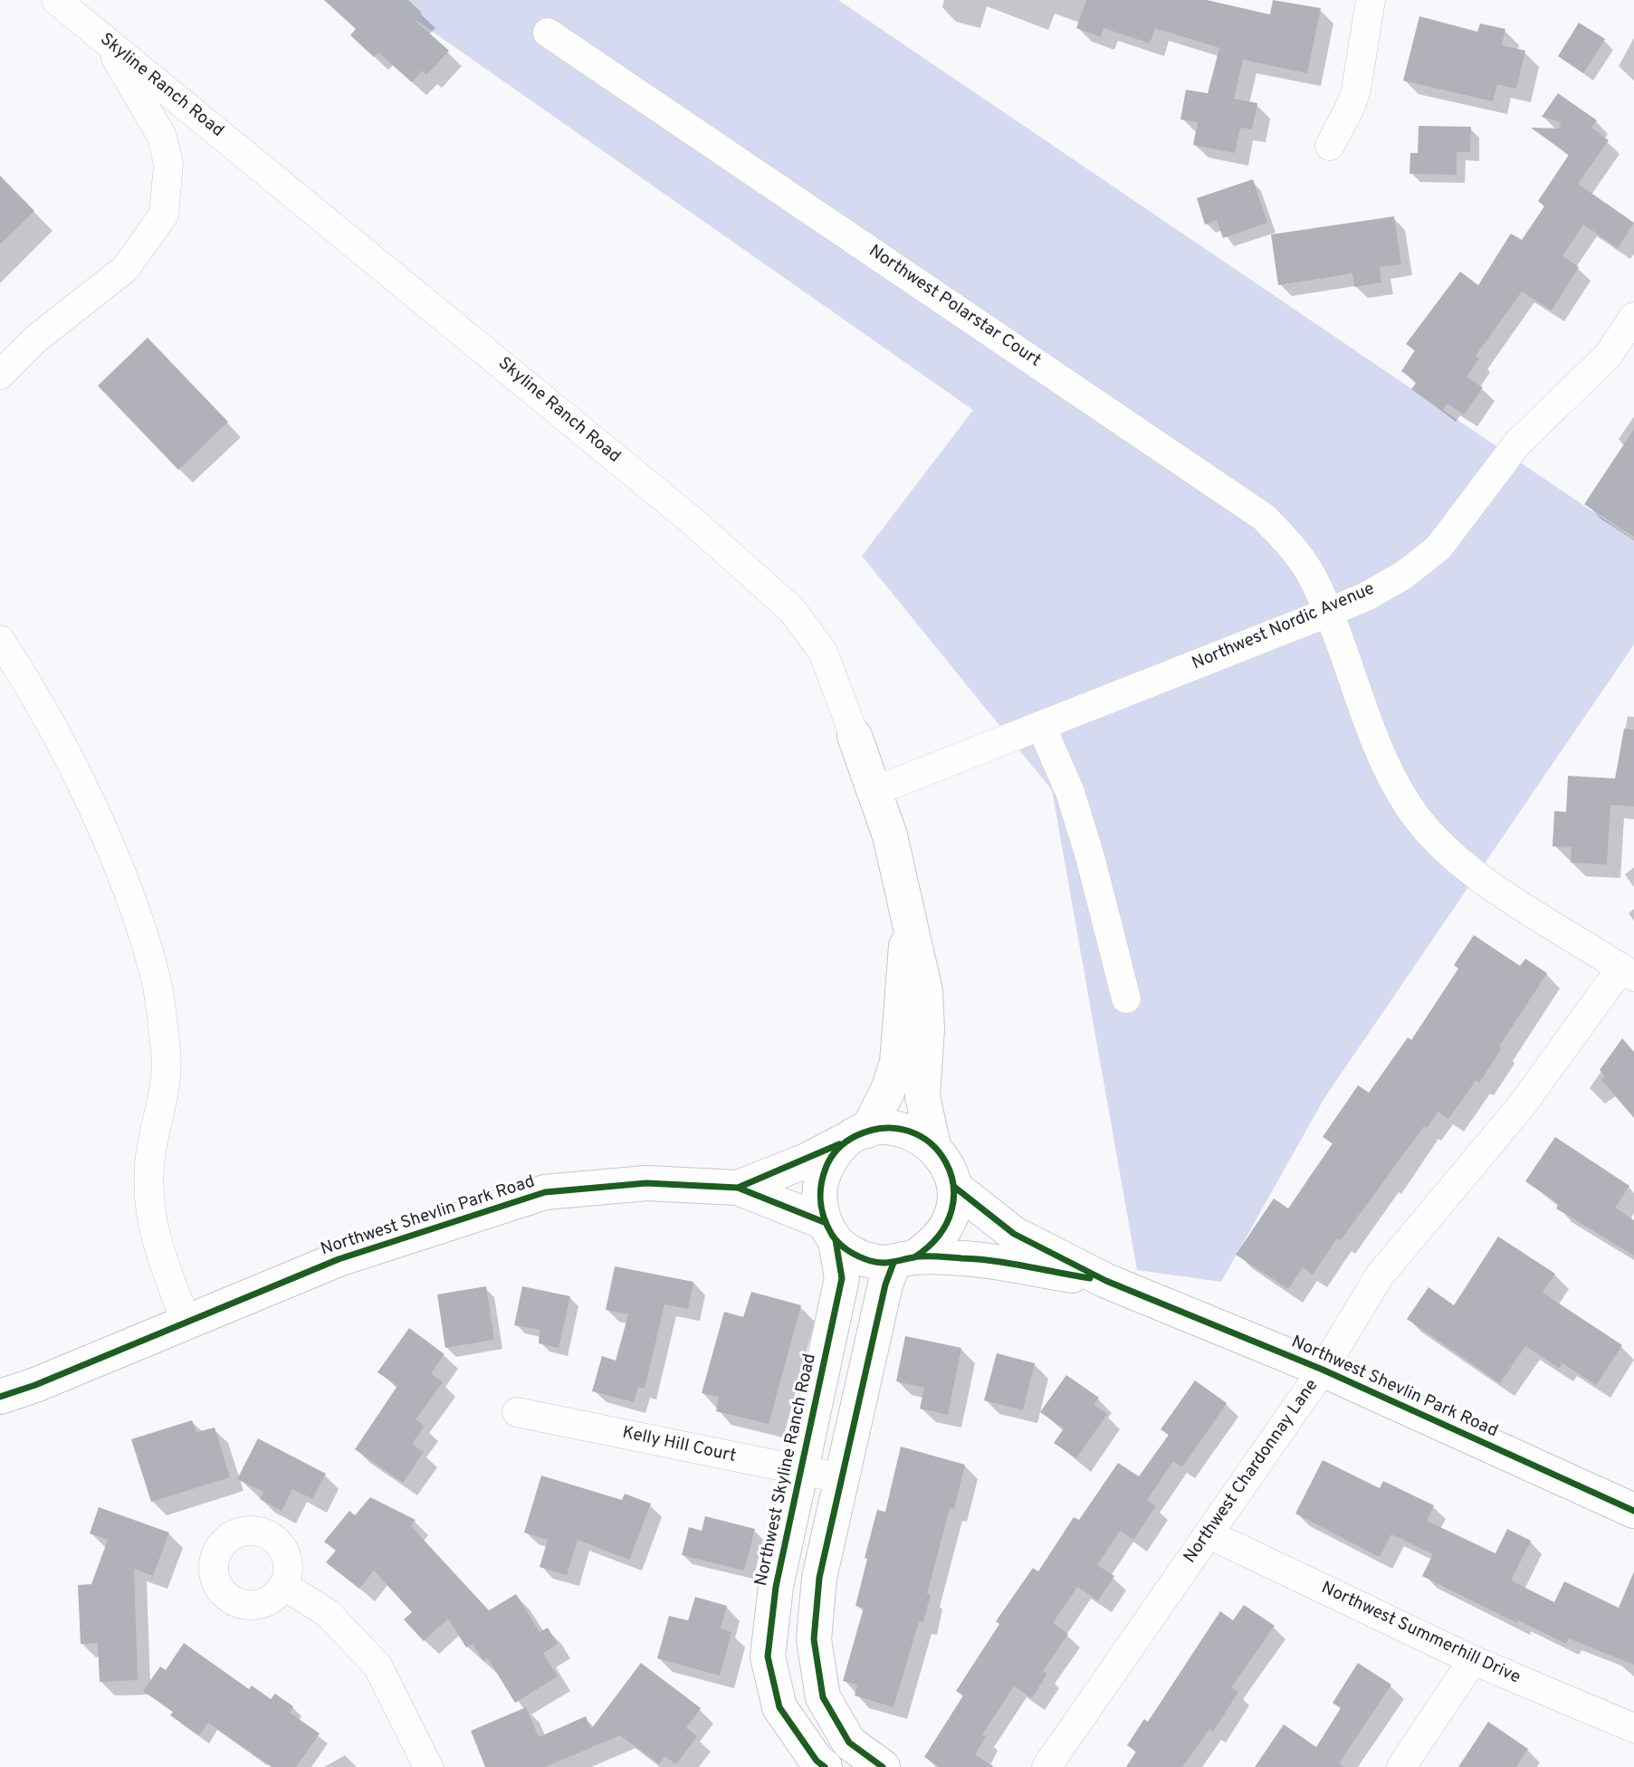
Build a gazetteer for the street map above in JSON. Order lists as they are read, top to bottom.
{
  "streets": {
    "street": [
      "Skyline Ranch Road",
      "Northwest Polarstar Court",
      "Northwest Nordic Avenue",
      "Northwest Shevlin Park Road",
      "Kelly Hill Court",
      "Northwest Skyline Ranch Road",
      "Northwest Chardonnay Lane",
      "Northwest Summerhill Drive"
    ]
  },
  "crossings": [
    ["Skyline Ranch Road", "Northwest Nordic Avenue"],
    ["Skyline Ranch Road", "Northwest Shevlin Park Road"],
    ["Skyline Ranch Road", "Northwest Skyline Ranch Road"],
    ["Northwest Polarstar Court", "Northwest Nordic Avenue"],
    ["Northwest Polarstar Court", "Northwest Chardonnay Lane"],
    ["Northwest Shevlin Park Road", "Northwest Skyline Ranch Road"],
    ["Northwest Shevlin Park Road", "Northwest Chardonnay Lane"],
    ["Kelly Hill Court", "Northwest Skyline Ranch Road"],
    ["Northwest Chardonnay Lane", "Northwest Summerhill Drive"]
  ]
}
